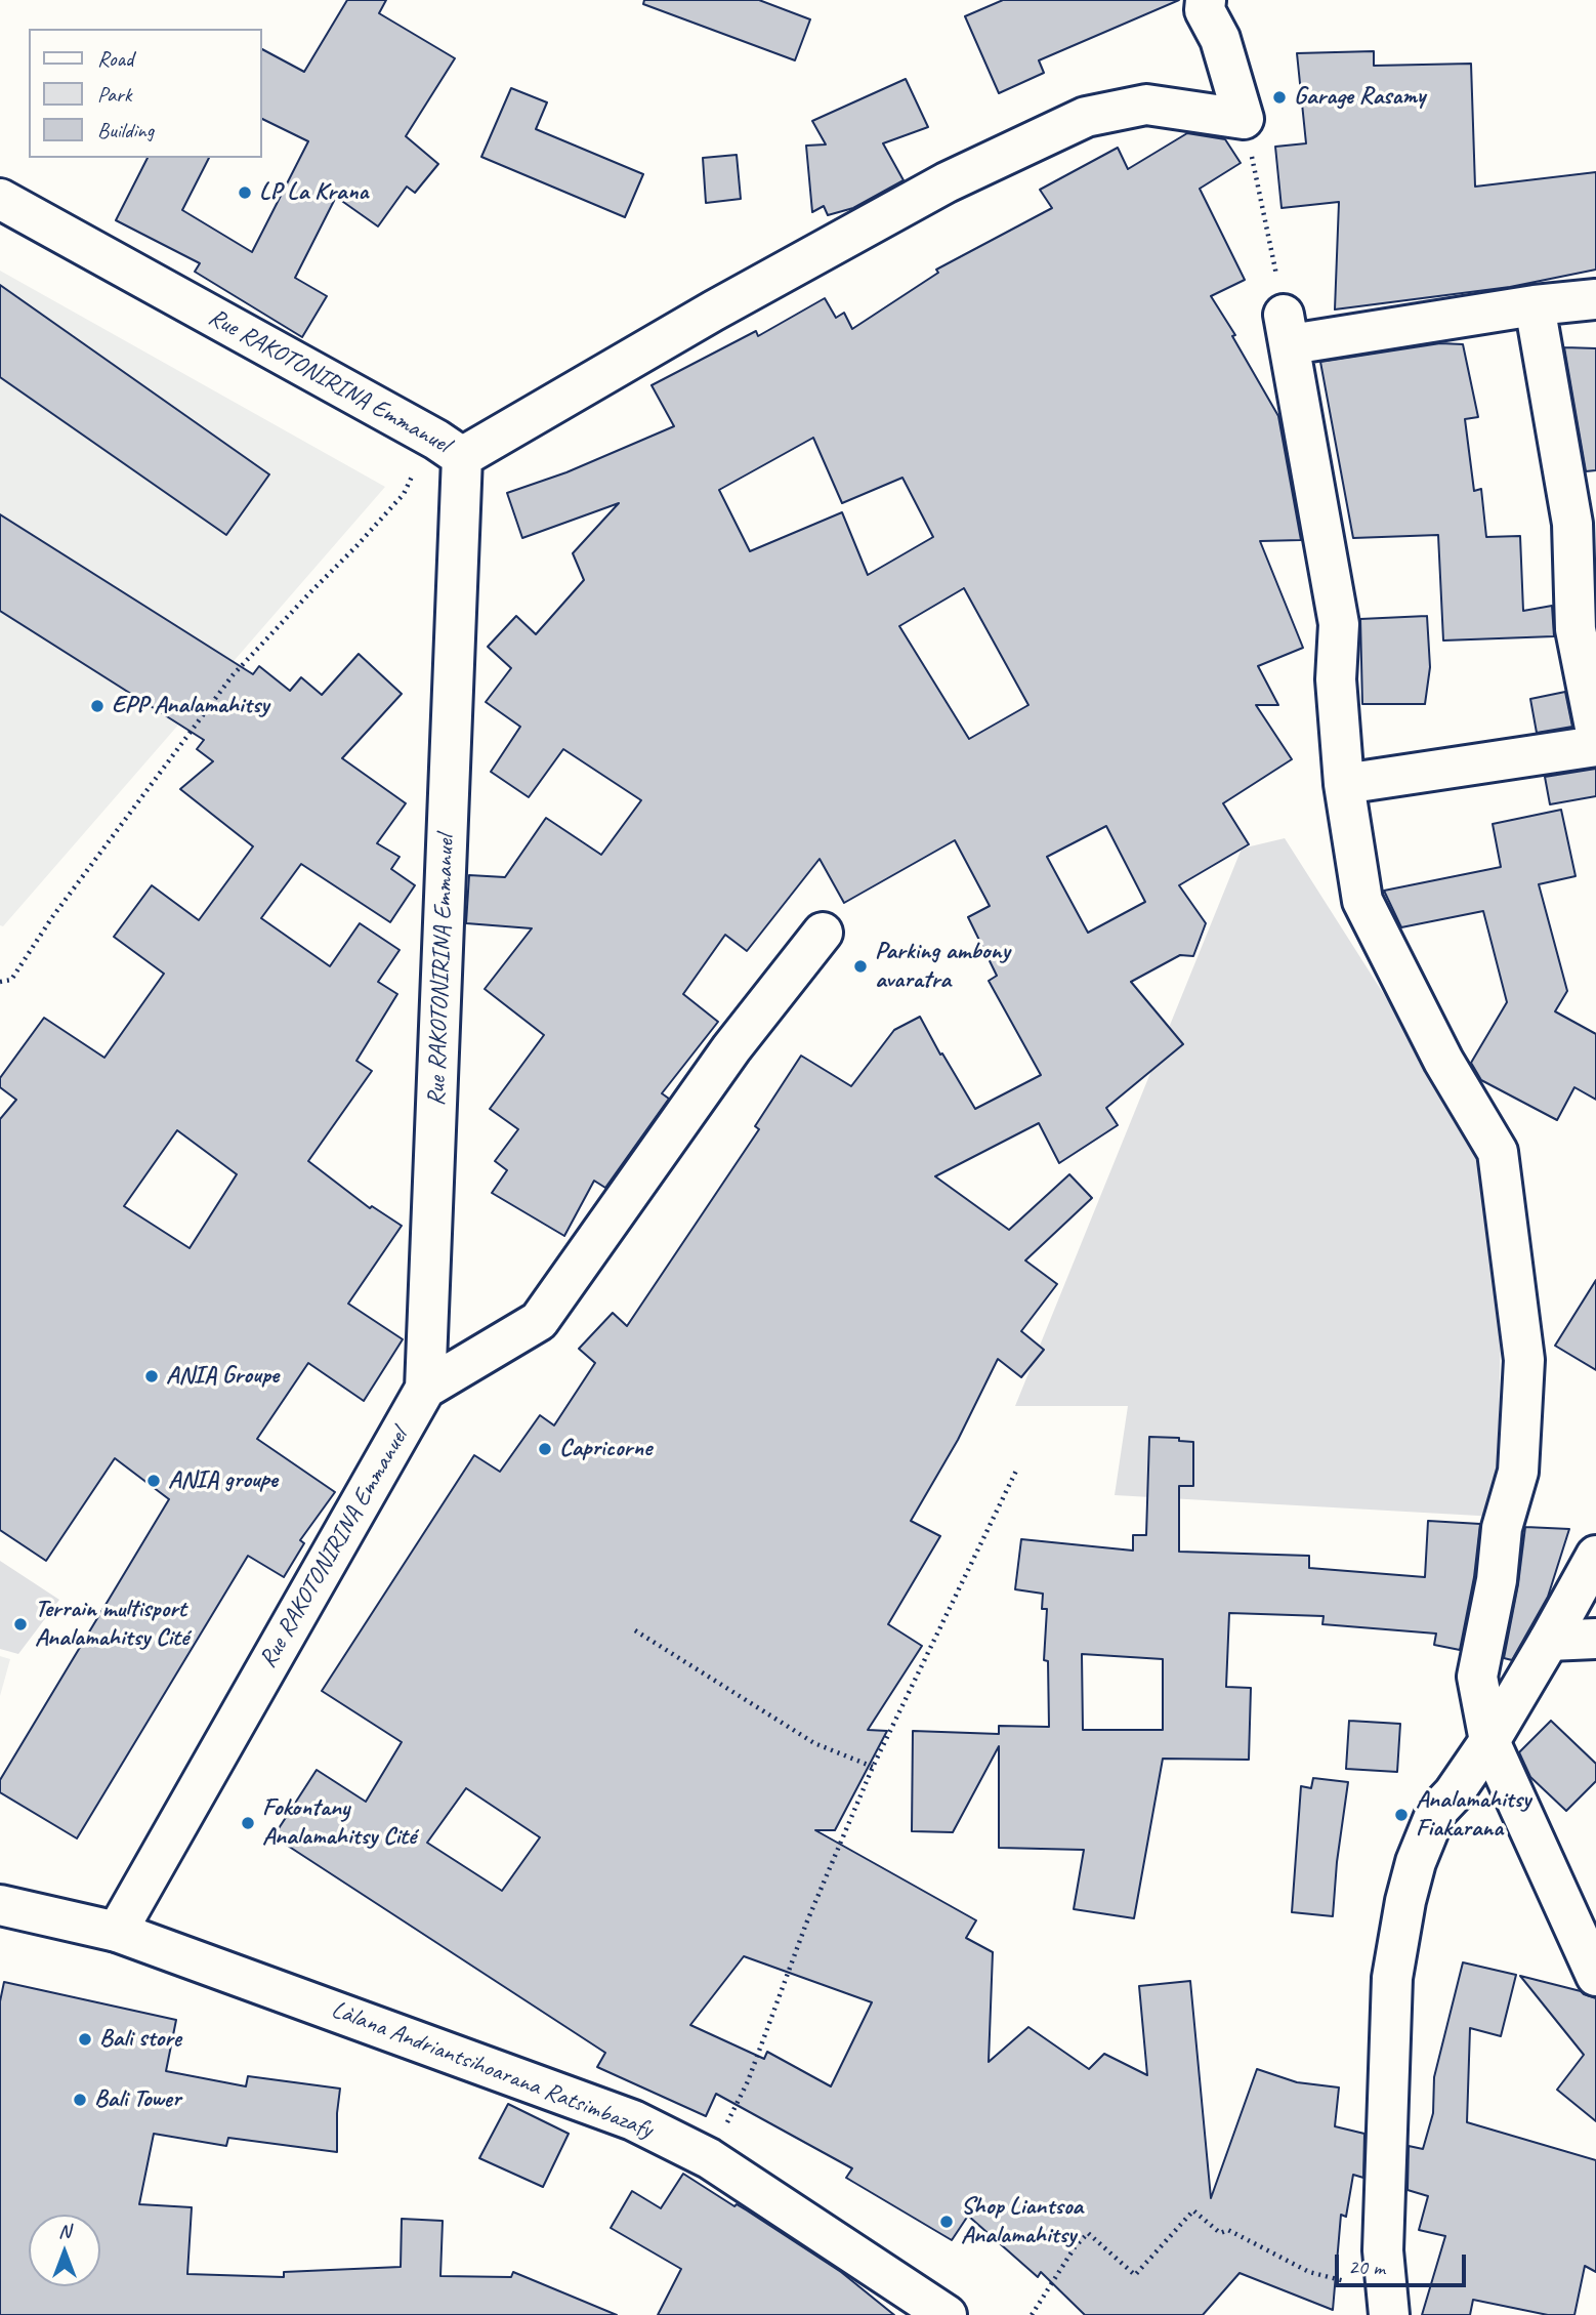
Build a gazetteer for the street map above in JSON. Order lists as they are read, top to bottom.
{
  "streets": {
    "street": ["Rue RAKOTONIRINA Emmanuel", "Làlana Andriantsihoarana Ratsimbazafy"]
  },
  "crossings": [
    ["Rue RAKOTONIRINA Emmanuel", "Làlana Andriantsihoarana Ratsimbazafy"]
  ],
  "places": [
    "Garage Rasamy",
    "LP La Krana",
    "EPP Analamahitsy",
    "Parking ambony avaratra",
    "ANIA Groupe",
    "Capricorne",
    "ANIA groupe",
    "Terrain multisport Analamahitsy Cité",
    "Analamahitsy Fiakarana",
    "Fokontany Analamahitsy Cité",
    "Bali store",
    "Bali Tower",
    "Shop Liantsoa Analamahitsy"
  ],
  "legend": ["Road", "Park", "Building"],
  "scale_bar": "20 m",
  "north": "top"
}
